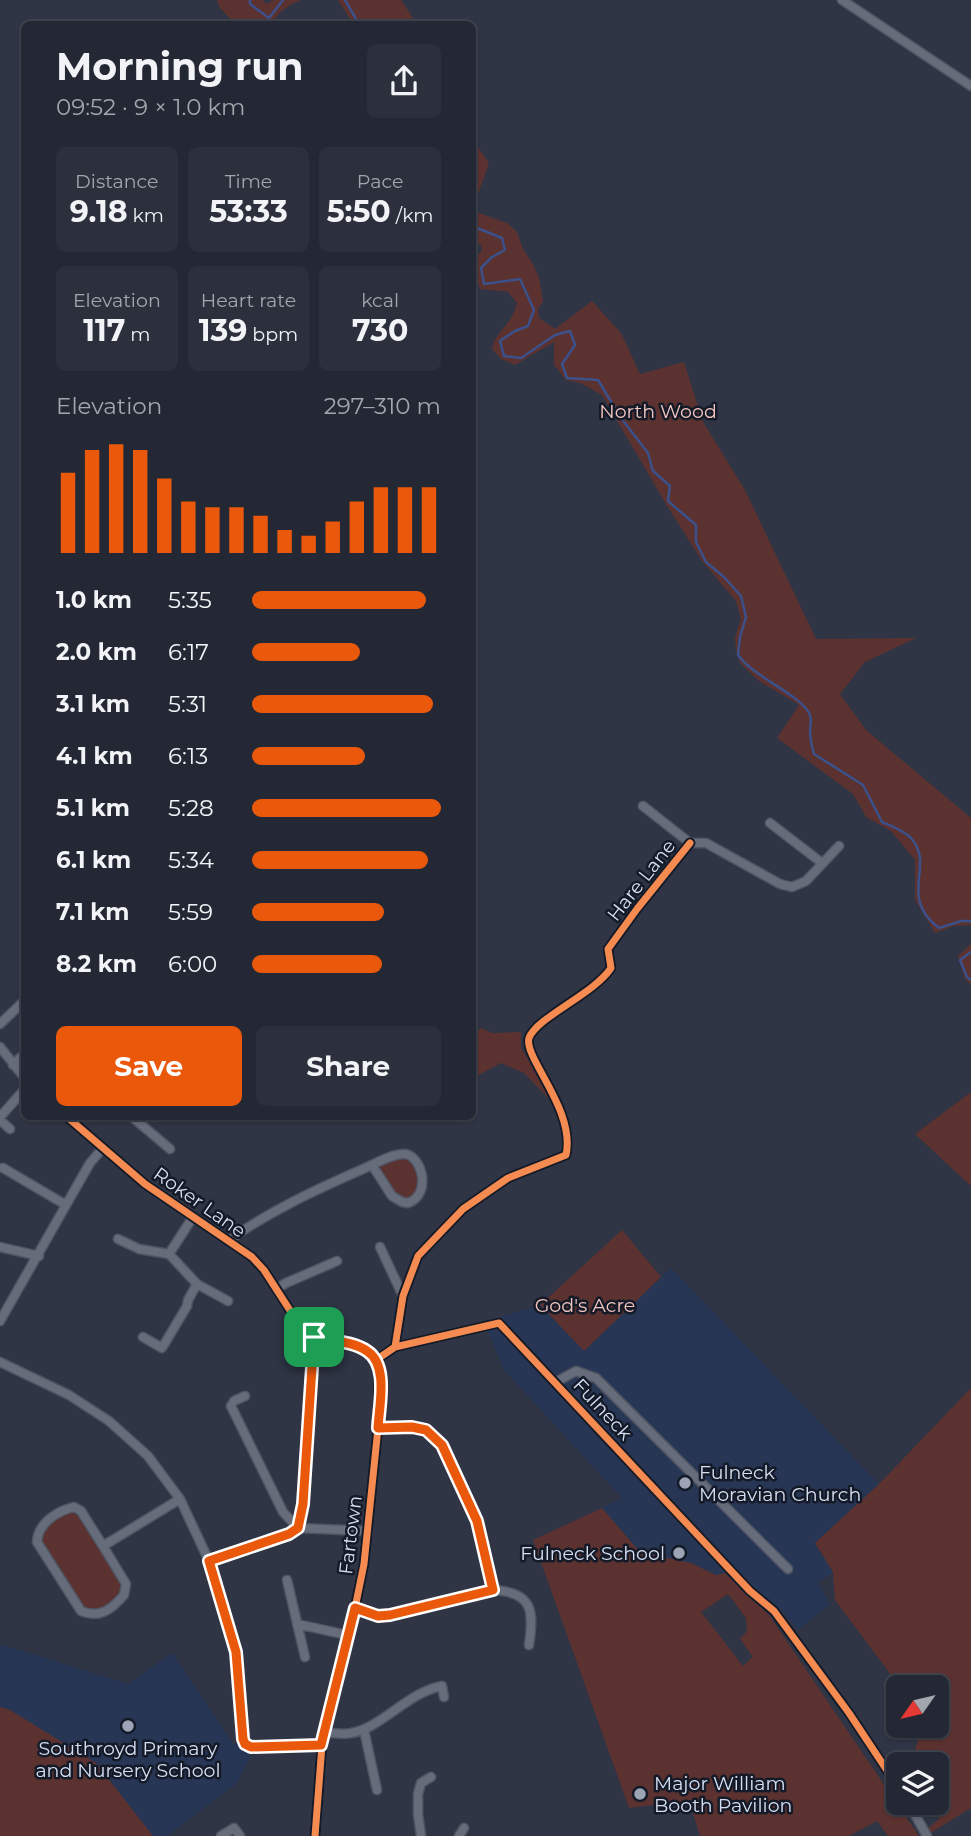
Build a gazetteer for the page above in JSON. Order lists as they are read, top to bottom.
{
  "streets": {
    "street": [
      "Hare Lane",
      "Roker Lane",
      "Fulneck",
      "Fartown"
    ]
  },
  "crossings": [
    ["Hare Lane", "Fulneck"],
    ["Fulneck", "Fartown"]
  ],
  "parks": ["North Wood", "God's Acre"],
  "places": [
    "Fulneck Moravian Church",
    "Fulneck School",
    "Southroyd Primary and Nursery School",
    "Major William Booth Pavilion"
  ],
  "north": "bottom left",
  "page": {
    "heading": ["Morning run", "09:52 · 9 × 1.0 km"],
    "stats": [
      ["Distance", "9.18 km"],
      ["Time", "53:33"],
      ["Pace", "5:50 /km"],
      ["Elevation", "117 m"],
      ["Heart rate", "139 bpm"],
      ["kcal", "730"]
    ],
    "chart": ["Elevation", "297–310 m"],
    "list": [
      {
        "name": "1.0 km",
        "note": "5:35"
      },
      {
        "name": "2.0 km",
        "note": "6:17"
      },
      {
        "name": "3.1 km",
        "note": "5:31"
      },
      {
        "name": "4.1 km",
        "note": "6:13"
      },
      {
        "name": "5.1 km",
        "note": "5:28"
      },
      {
        "name": "6.1 km",
        "note": "5:34"
      },
      {
        "name": "7.1 km",
        "note": "5:59"
      },
      {
        "name": "8.2 km",
        "note": "6:00"
      }
    ],
    "buttons": ["Save", "Share"]
  }
}
